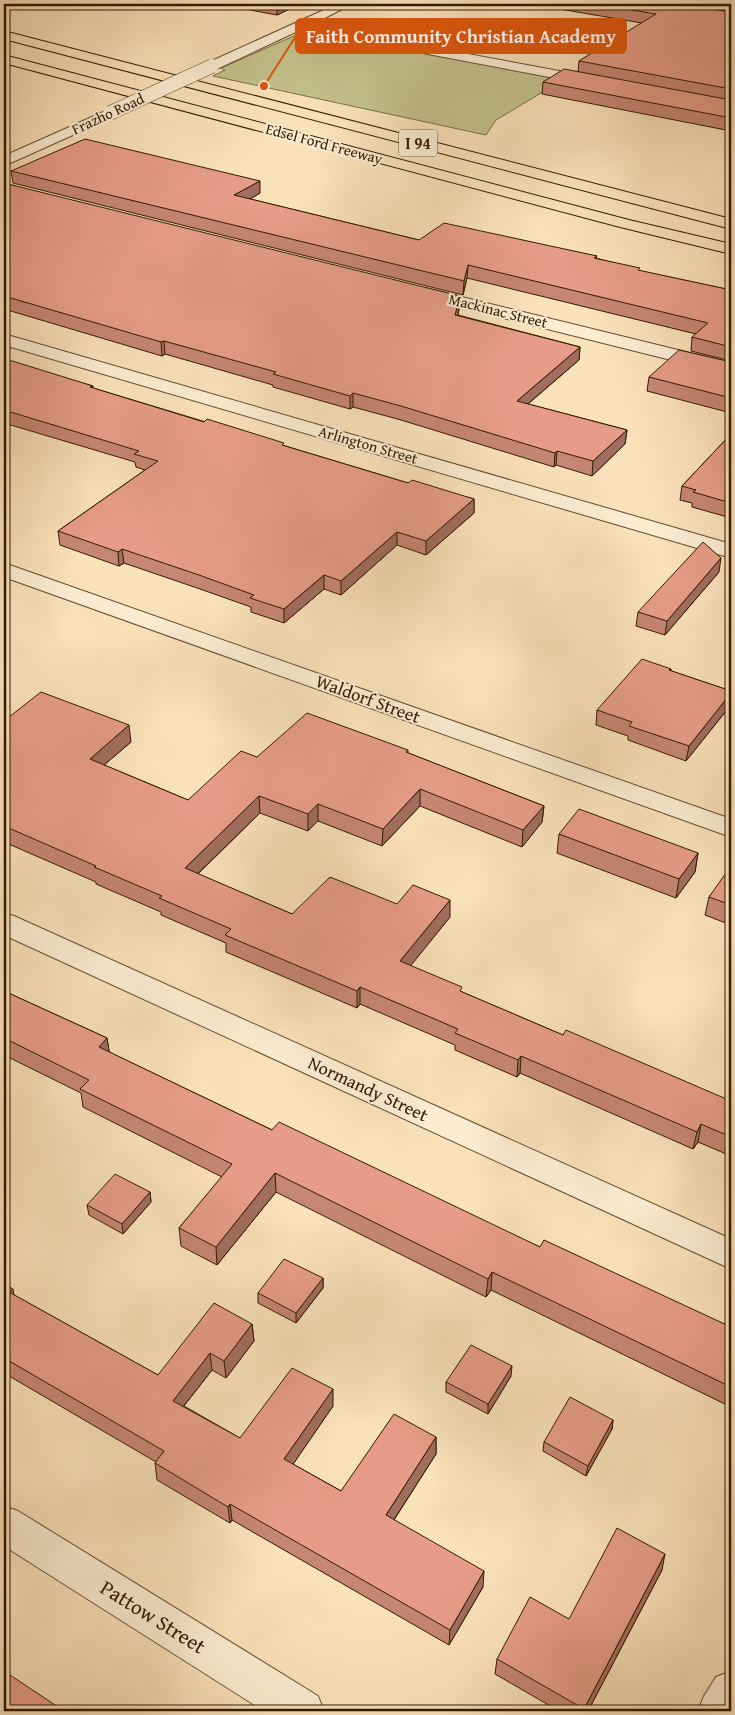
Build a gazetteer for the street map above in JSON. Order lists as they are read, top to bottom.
{
  "streets": {
    "highway": ["I 94", "Edsel Ford Freeway"],
    "street": [
      "Frazho Road",
      "Mackinac Street",
      "Arlington Street",
      "Waldorf Street",
      "Normandy Street",
      "Pattow Street"
    ]
  },
  "places": ["Faith Community Christian Academy"]
}
